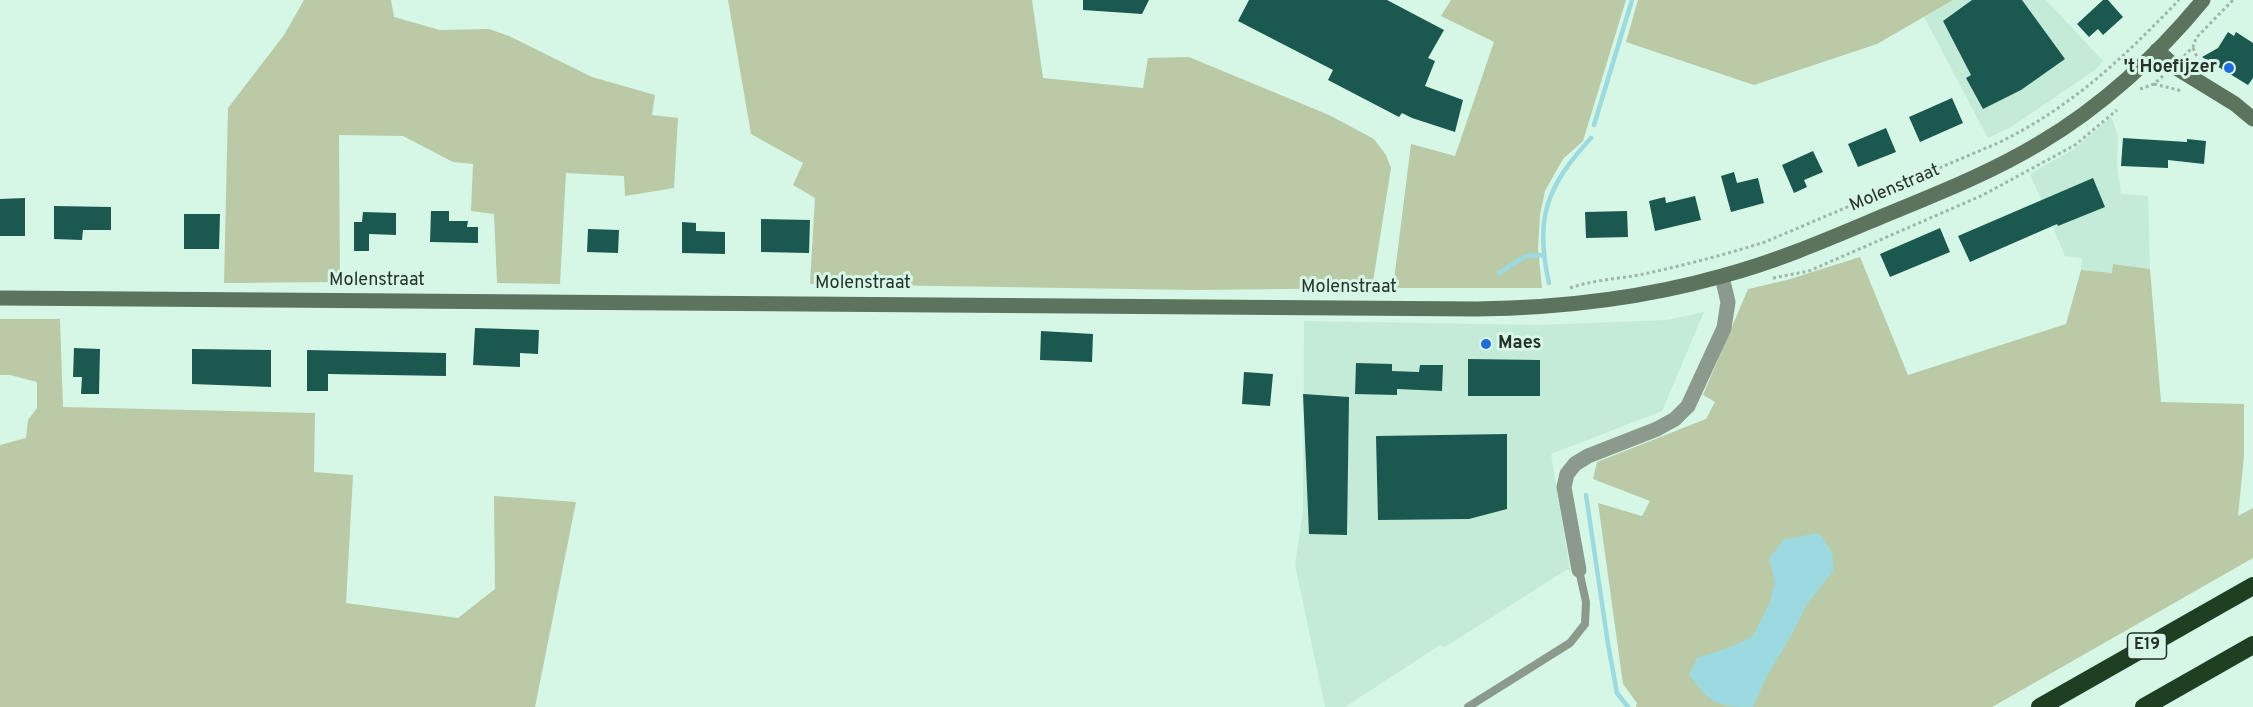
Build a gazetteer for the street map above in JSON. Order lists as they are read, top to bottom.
{
  "streets": {
    "highway": ["E19"],
    "main road": ["Molenstraat"]
  },
  "places": ["'t Hoefijzer", "Maes"]
}
